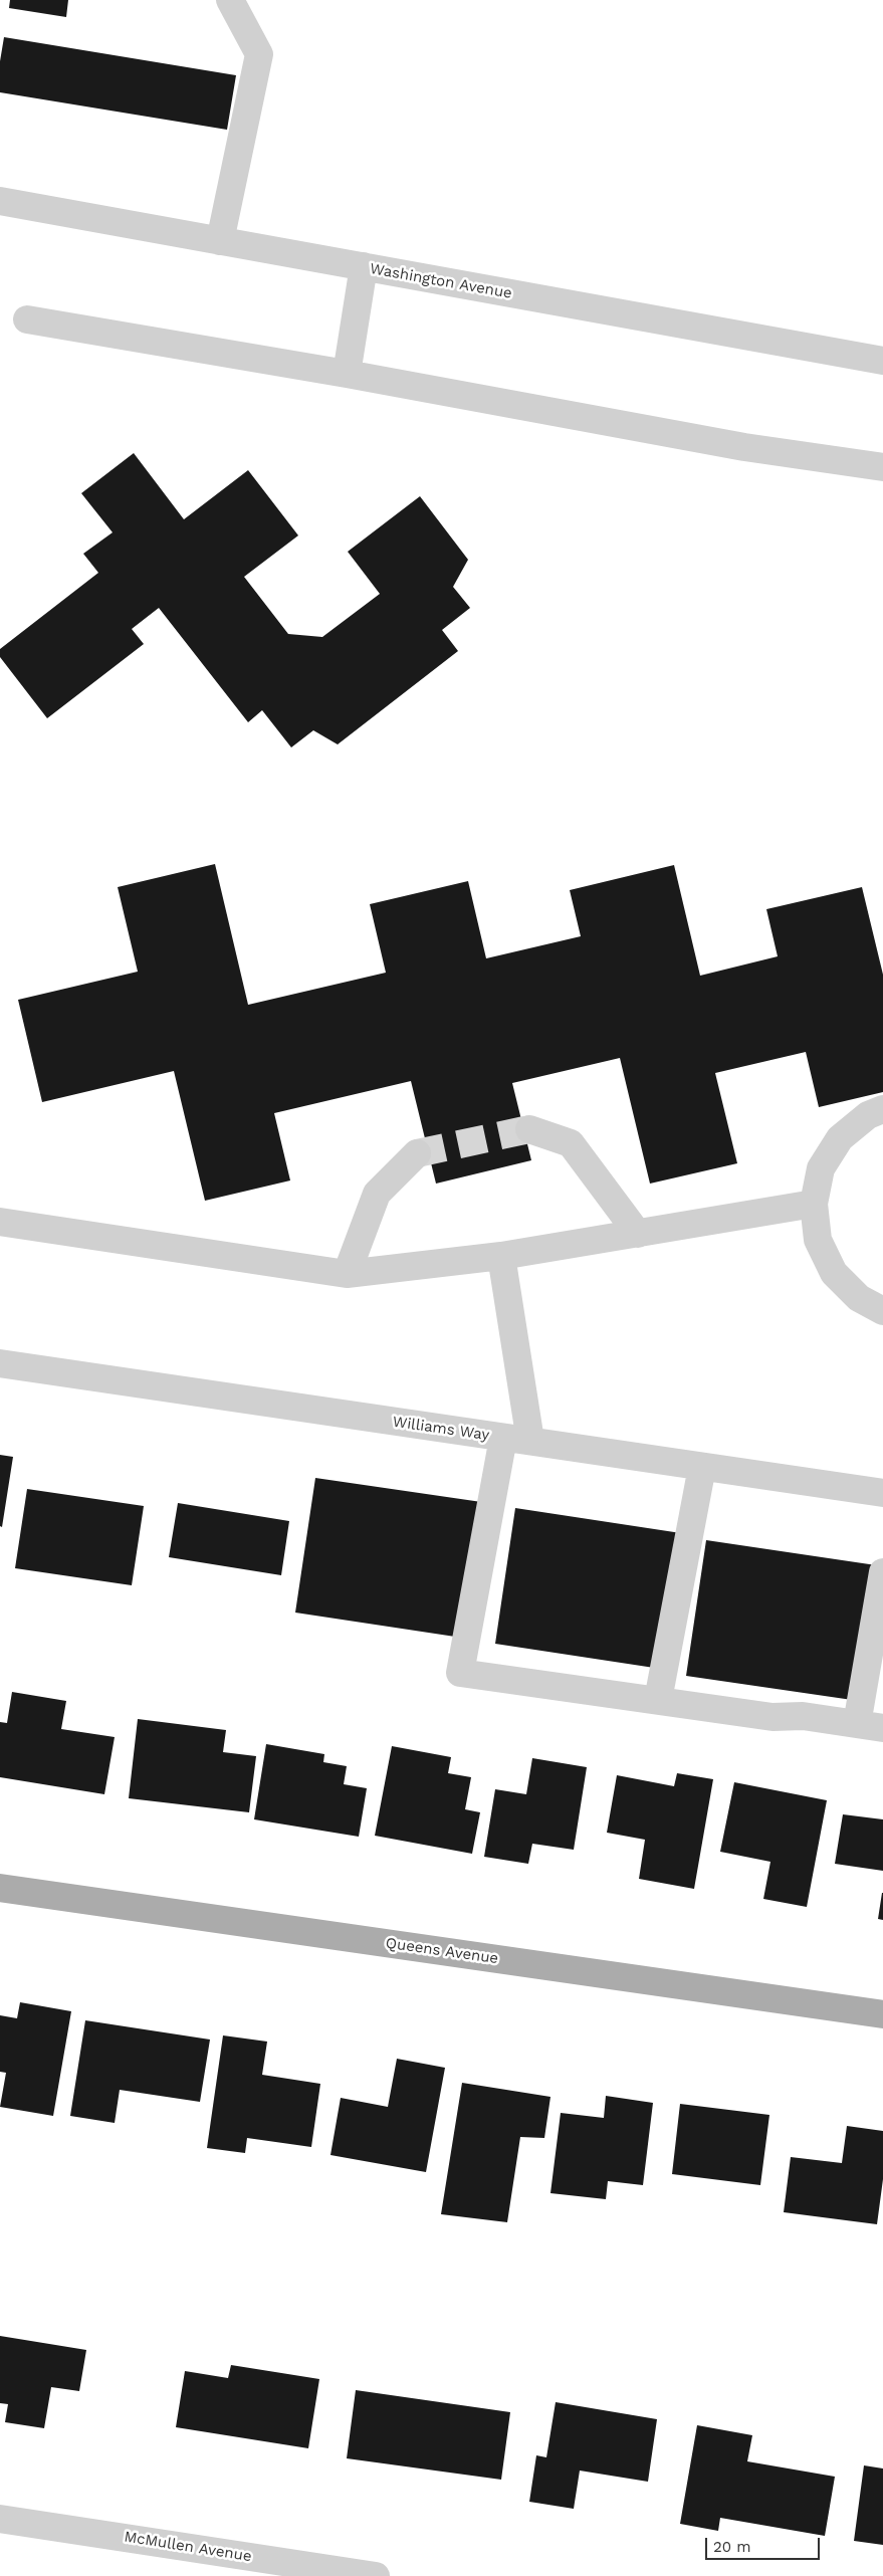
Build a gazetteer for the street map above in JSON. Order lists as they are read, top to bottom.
{
  "streets": {
    "main road": ["Queens Avenue"],
    "street": ["Washington Avenue", "Williams Way", "McMullen Avenue"]
  },
  "scale_bar": "20 m"
}
